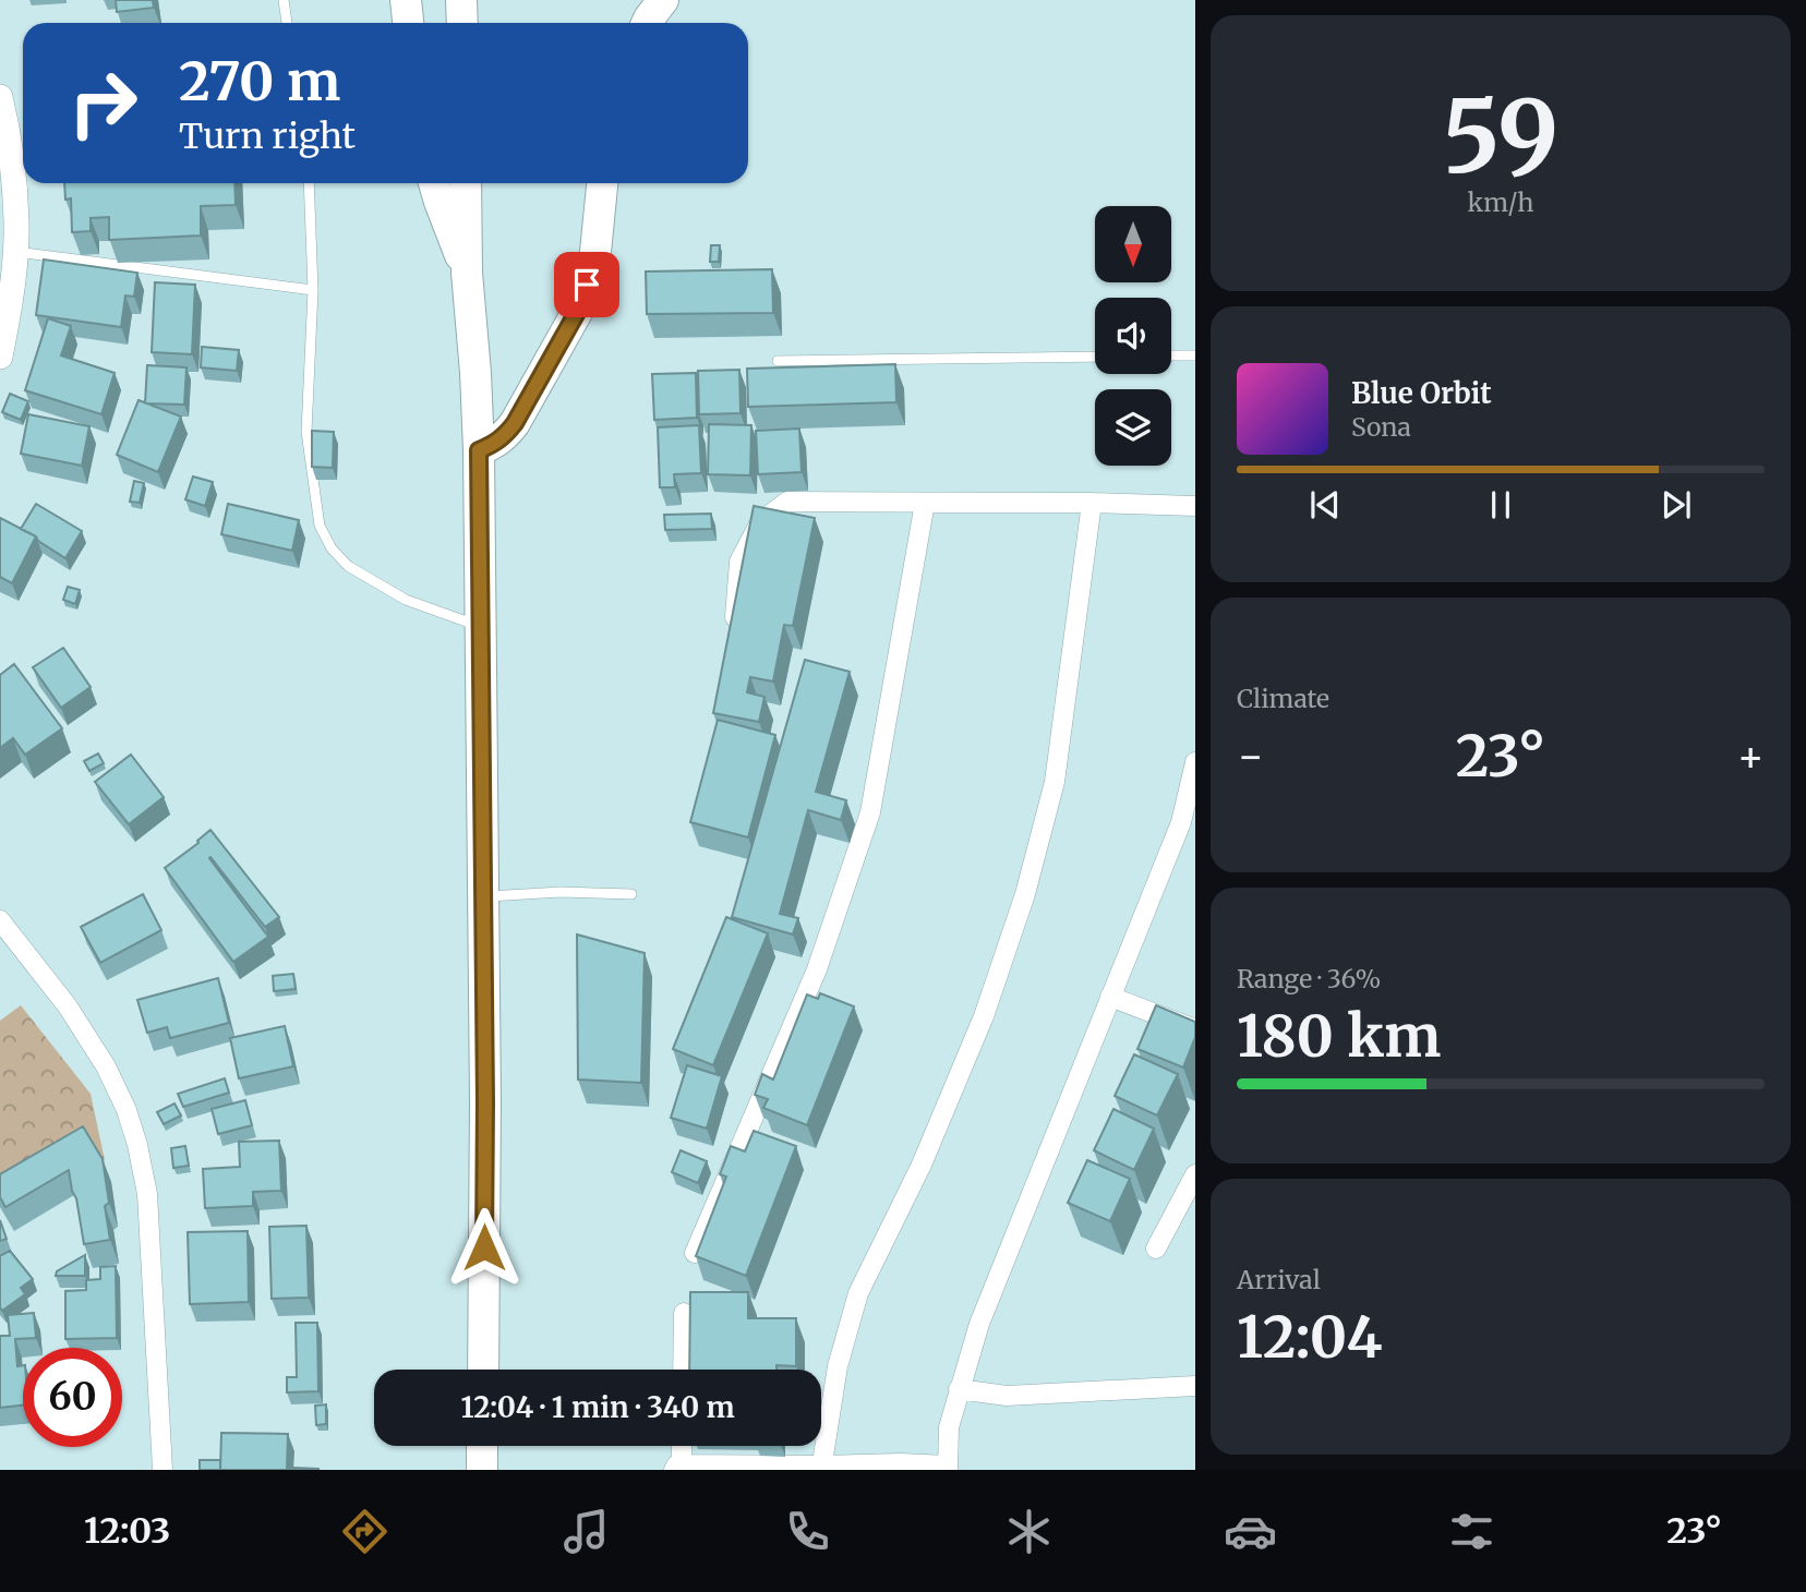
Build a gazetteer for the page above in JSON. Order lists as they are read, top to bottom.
{
  "north": "bottom",
  "page": {
    "tile": [
      ["59", "km/h"],
      "Climate",
      ["Range · 36%", "180 km"],
      ["Arrival", "12:04"]
    ],
    "turn": ["270 m", "Turn right"],
    "song": ["Blue Orbit", "Sona"],
    "heat": ["−", "23°", "+"],
    "limit": "60",
    "trip": "12:04 · 1 min · 340 m",
    "tabs": ["12:03", "23°"]
  }
}
